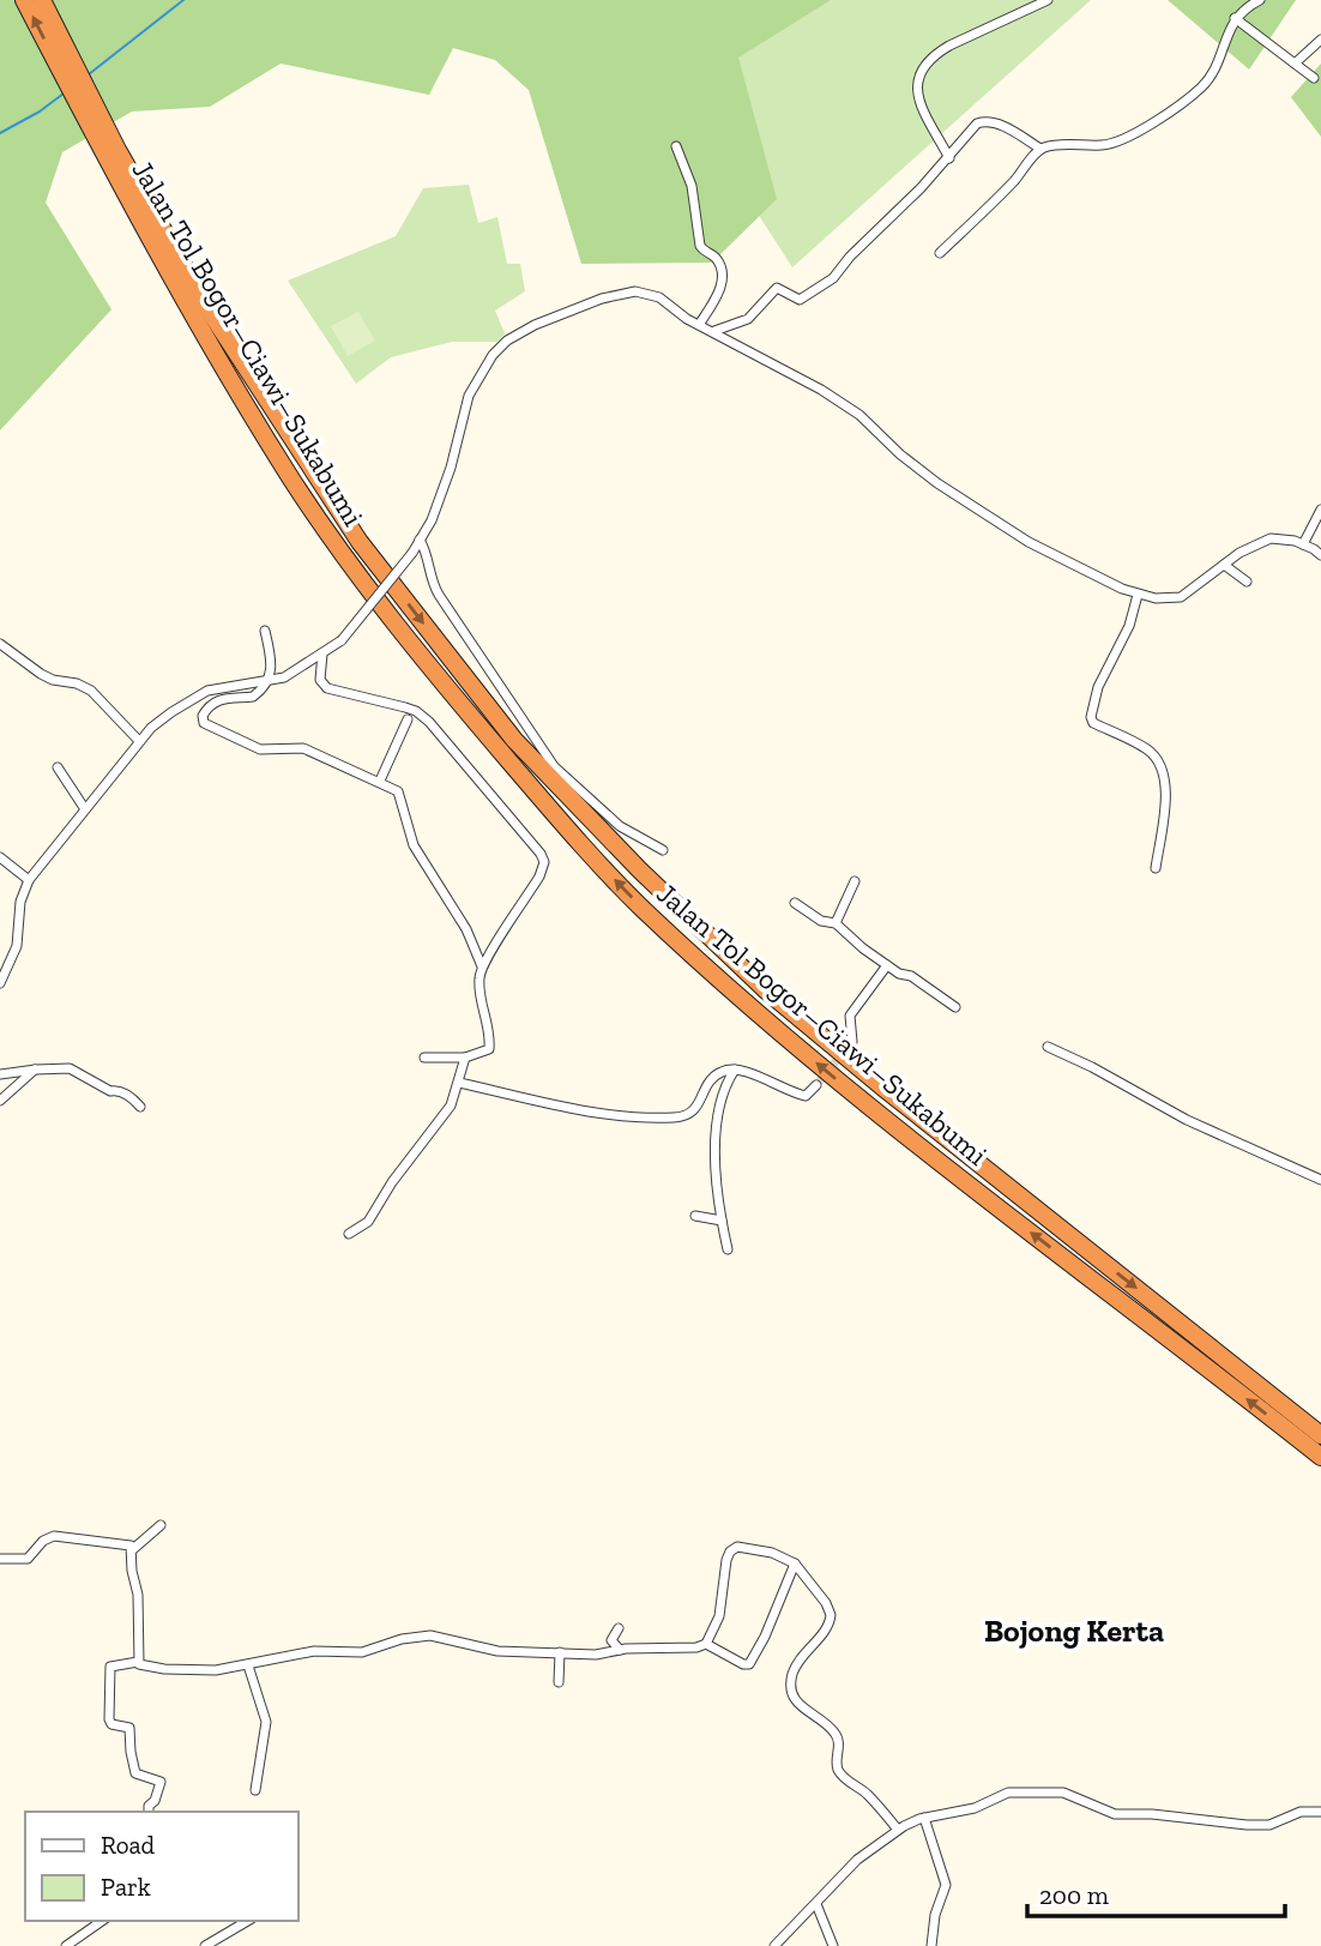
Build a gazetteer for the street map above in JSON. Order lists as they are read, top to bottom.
{
  "streets": {
    "highway": ["Jalan Tol Bogor–Ciawi–Sukabumi"]
  },
  "districts": ["Bojong Kerta"],
  "legend": ["Road", "Park"],
  "scale_bar": "200 m"
}
